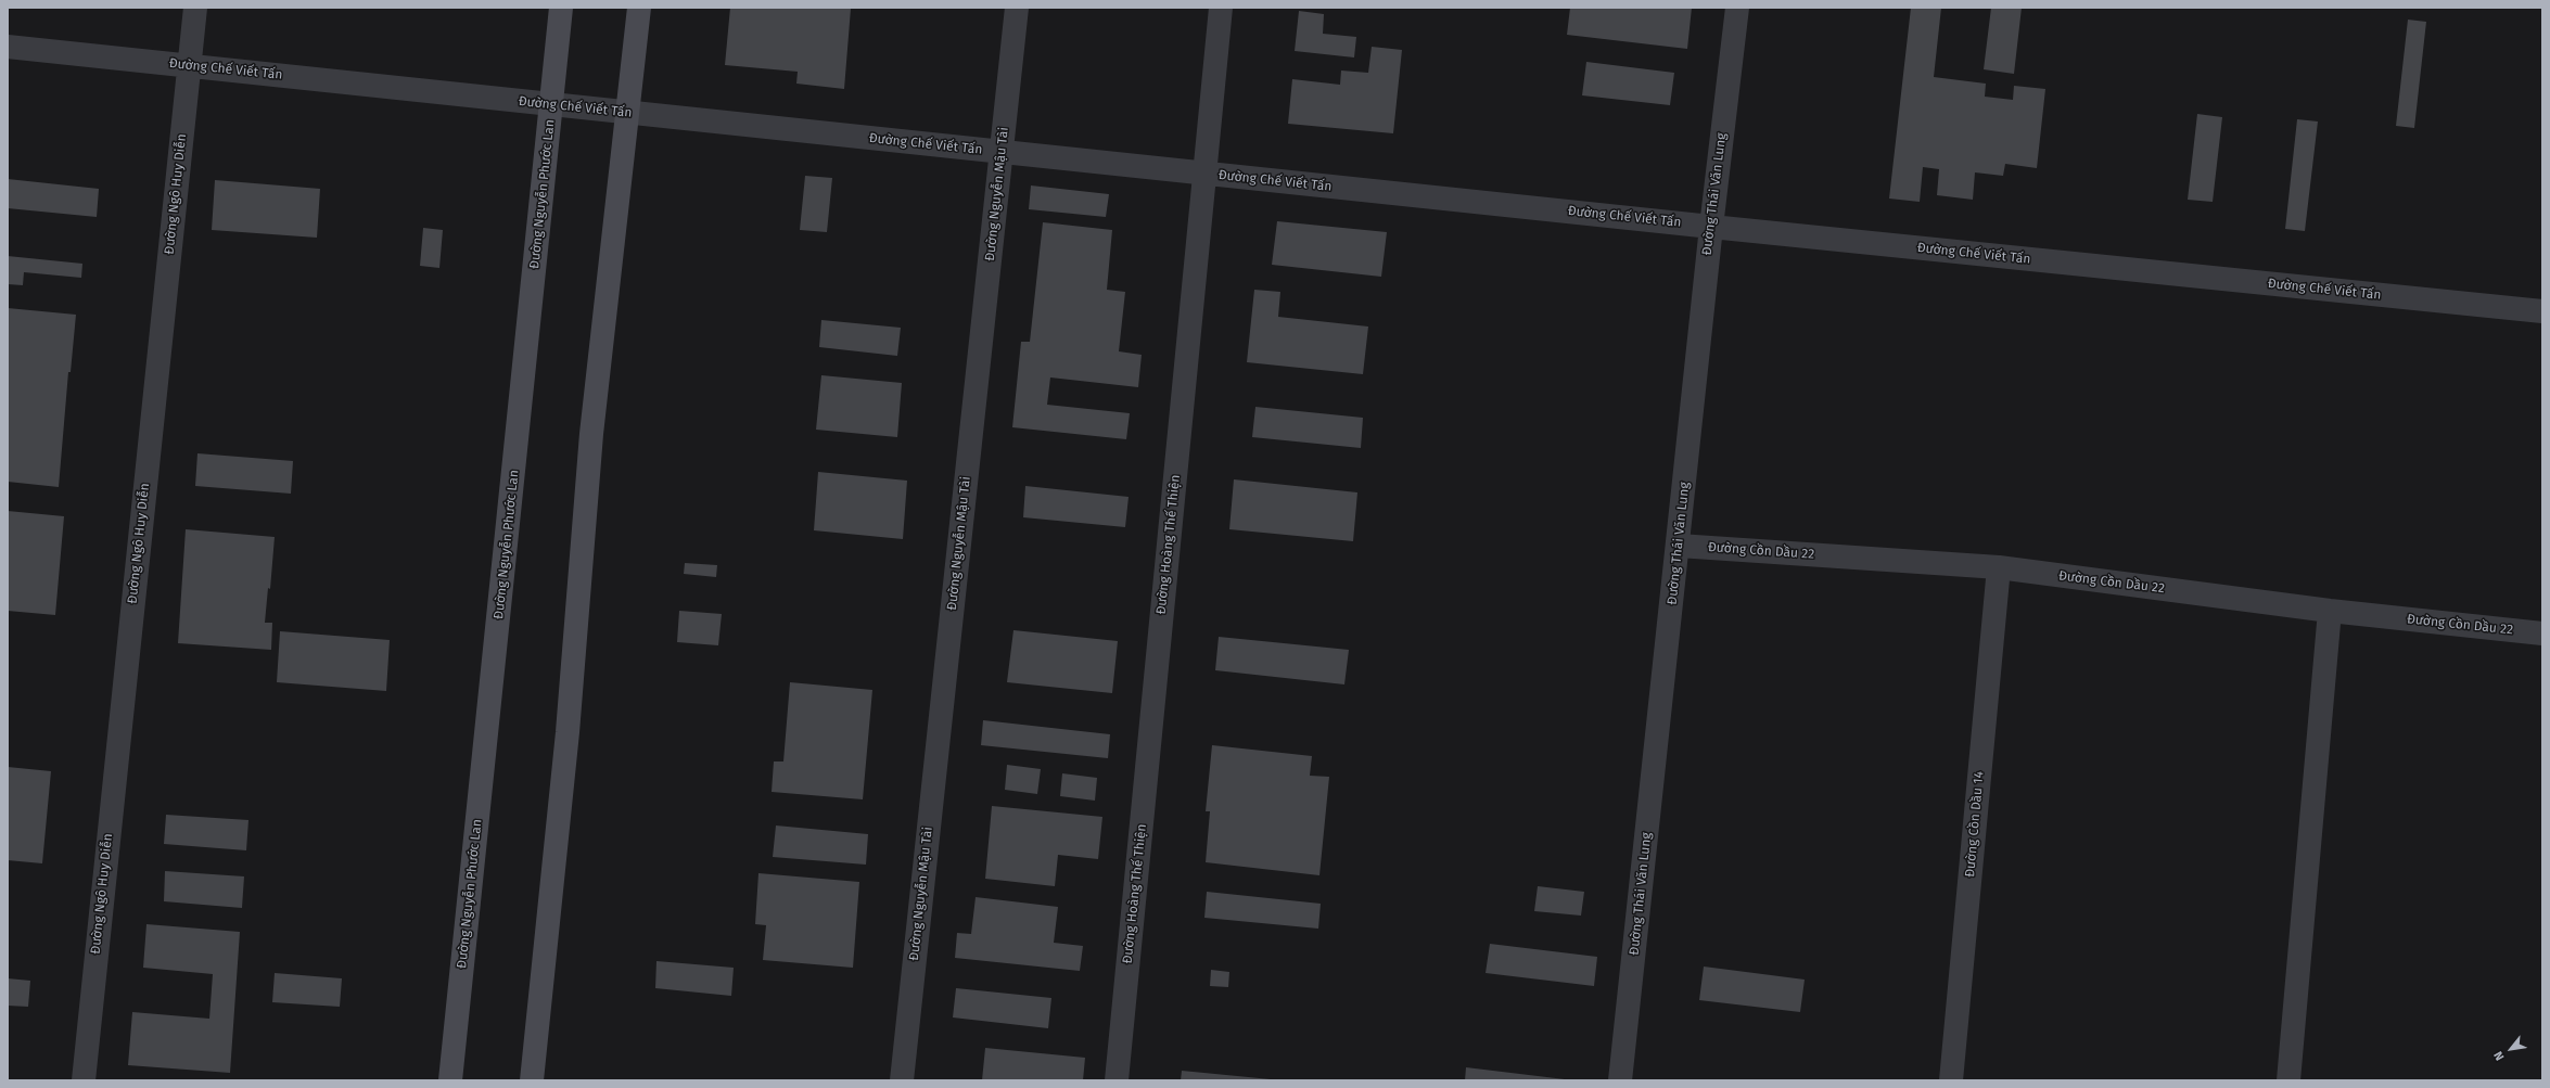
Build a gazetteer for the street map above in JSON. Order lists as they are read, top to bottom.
{
  "streets": {
    "main road": ["Đường Nguyễn Phước Lan"],
    "street": [
      "Đường Chế Viết Tấn",
      "Đường Ngô Huy Diễn",
      "Đường Nguyễn Mậu Tài",
      "Đường Thái Văn Lung",
      "Đường Hoàng Thế Thiện",
      "Đường Cồn Dầu 22",
      "Đường Cồn Dầu 14"
    ]
  },
  "crossings": [
    ["Đường Chế Viết Tấn", "Đường Ngô Huy Diễn"],
    ["Đường Chế Viết Tấn", "Đường Nguyễn Phước Lan"],
    ["Đường Chế Viết Tấn", "Đường Nguyễn Mậu Tài"],
    ["Đường Chế Viết Tấn", "Đường Thái Văn Lung"],
    ["Đường Chế Viết Tấn", "Đường Hoàng Thế Thiện"],
    ["Đường Thái Văn Lung", "Đường Cồn Dầu 22"],
    ["Đường Cồn Dầu 22", "Đường Cồn Dầu 14"]
  ],
  "north": "bottom left"
}
